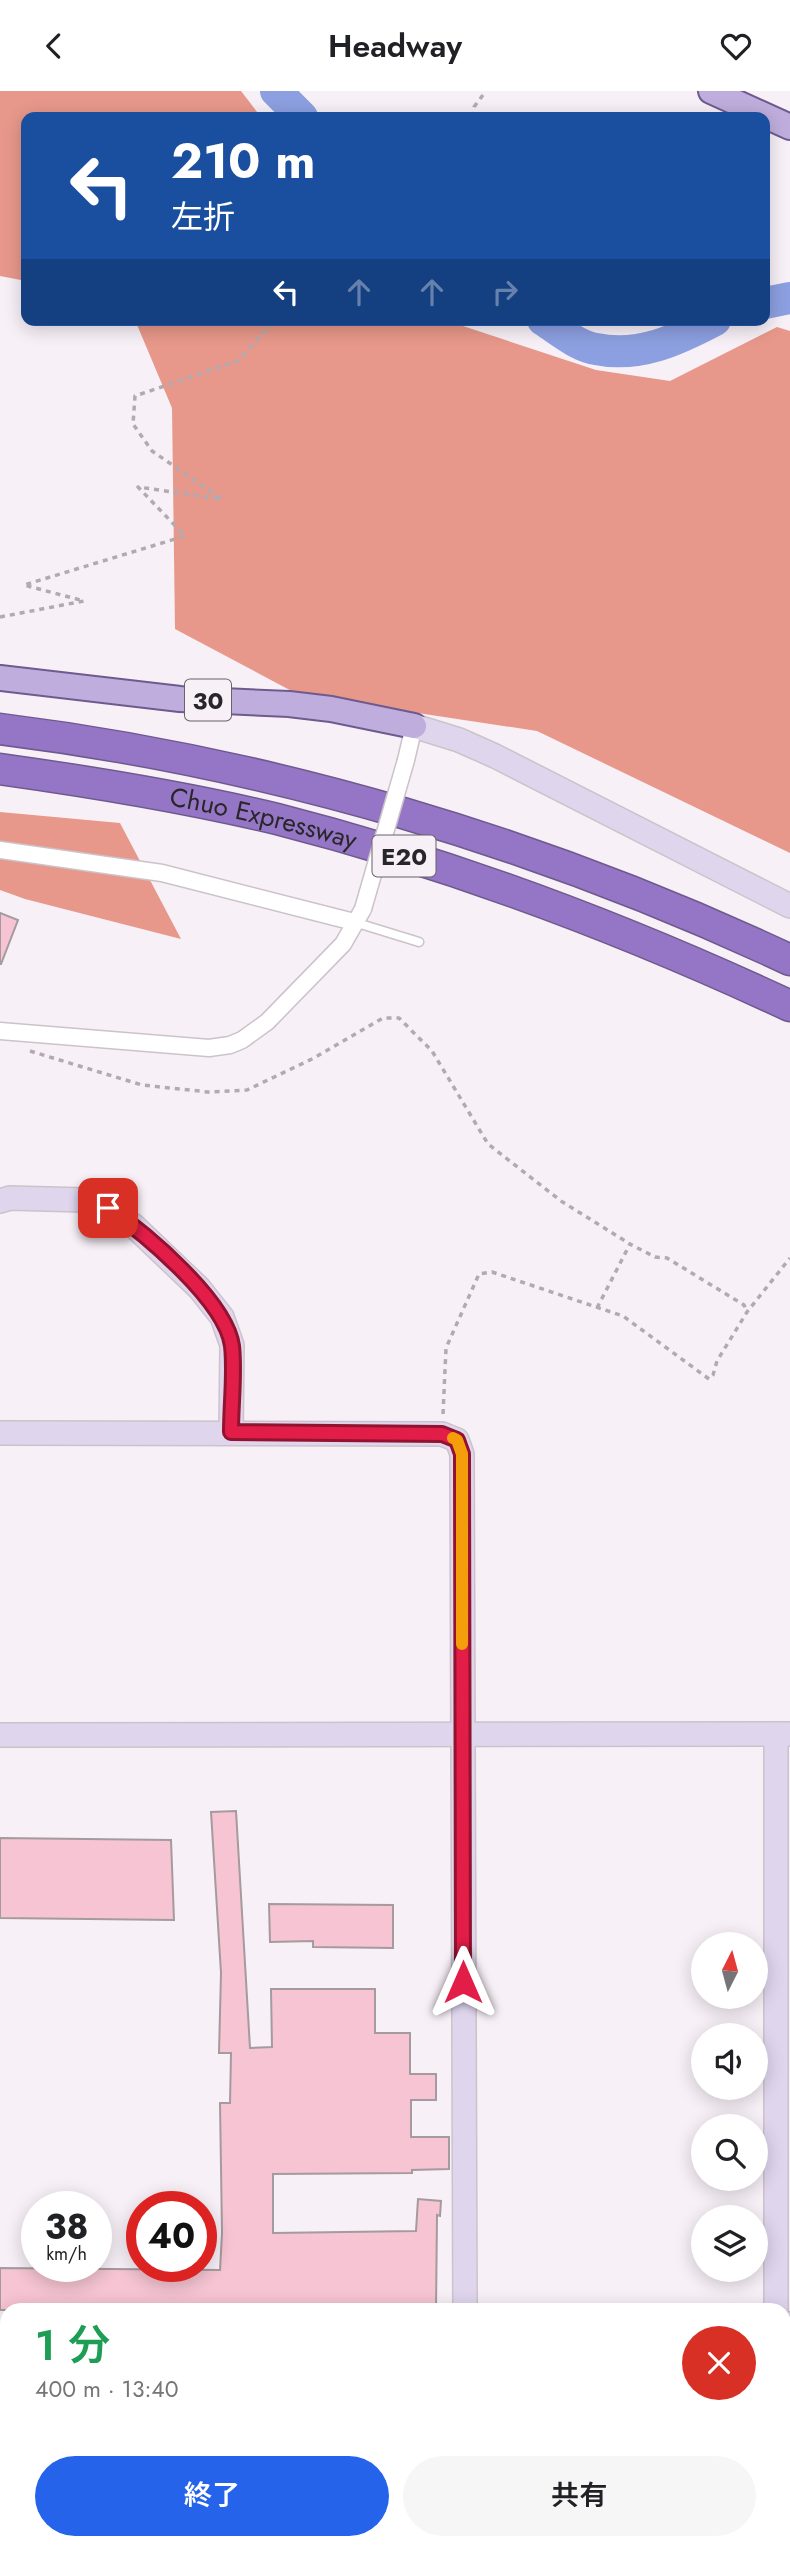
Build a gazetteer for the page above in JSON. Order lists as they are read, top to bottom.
{
  "streets": {
    "highway": ["Chuo Expressway", "E20"],
    "main road": ["30"]
  },
  "north": "top",
  "page": {
    "header": "Headway",
    "turn": ["210 m", "左折"],
    "speed": "38 km/h",
    "limit": "40",
    "heading": ["1 分", "400 m · 13:40"],
    "buttons": ["終了", "共有"]
  }
}
